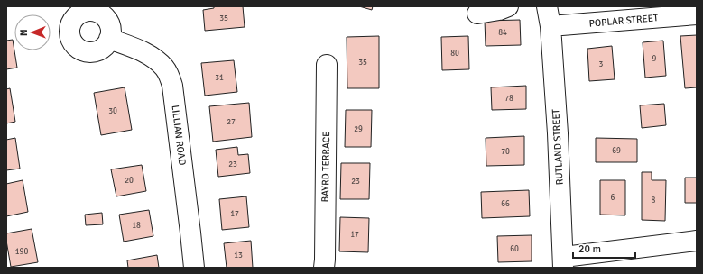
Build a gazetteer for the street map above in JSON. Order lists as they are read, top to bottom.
{
  "streets": {
    "street": [
      "POPLAR STREET",
      "LILLIAN ROAD",
      "RUTLAND STREET",
      "BAYRD TERRACE"
    ]
  },
  "crossings": [
    ["POPLAR STREET", "RUTLAND STREET"]
  ],
  "house_numbers": [
    "35",
    "84",
    "80",
    "9",
    "35",
    "3",
    "31",
    "78",
    "30",
    "27",
    "29",
    "69",
    "70",
    "23",
    "20",
    "23",
    "6",
    "8",
    "66",
    "17",
    "18",
    "17",
    "60",
    "190",
    "13"
  ],
  "scale_bar": "20 m",
  "north": "left"
}
